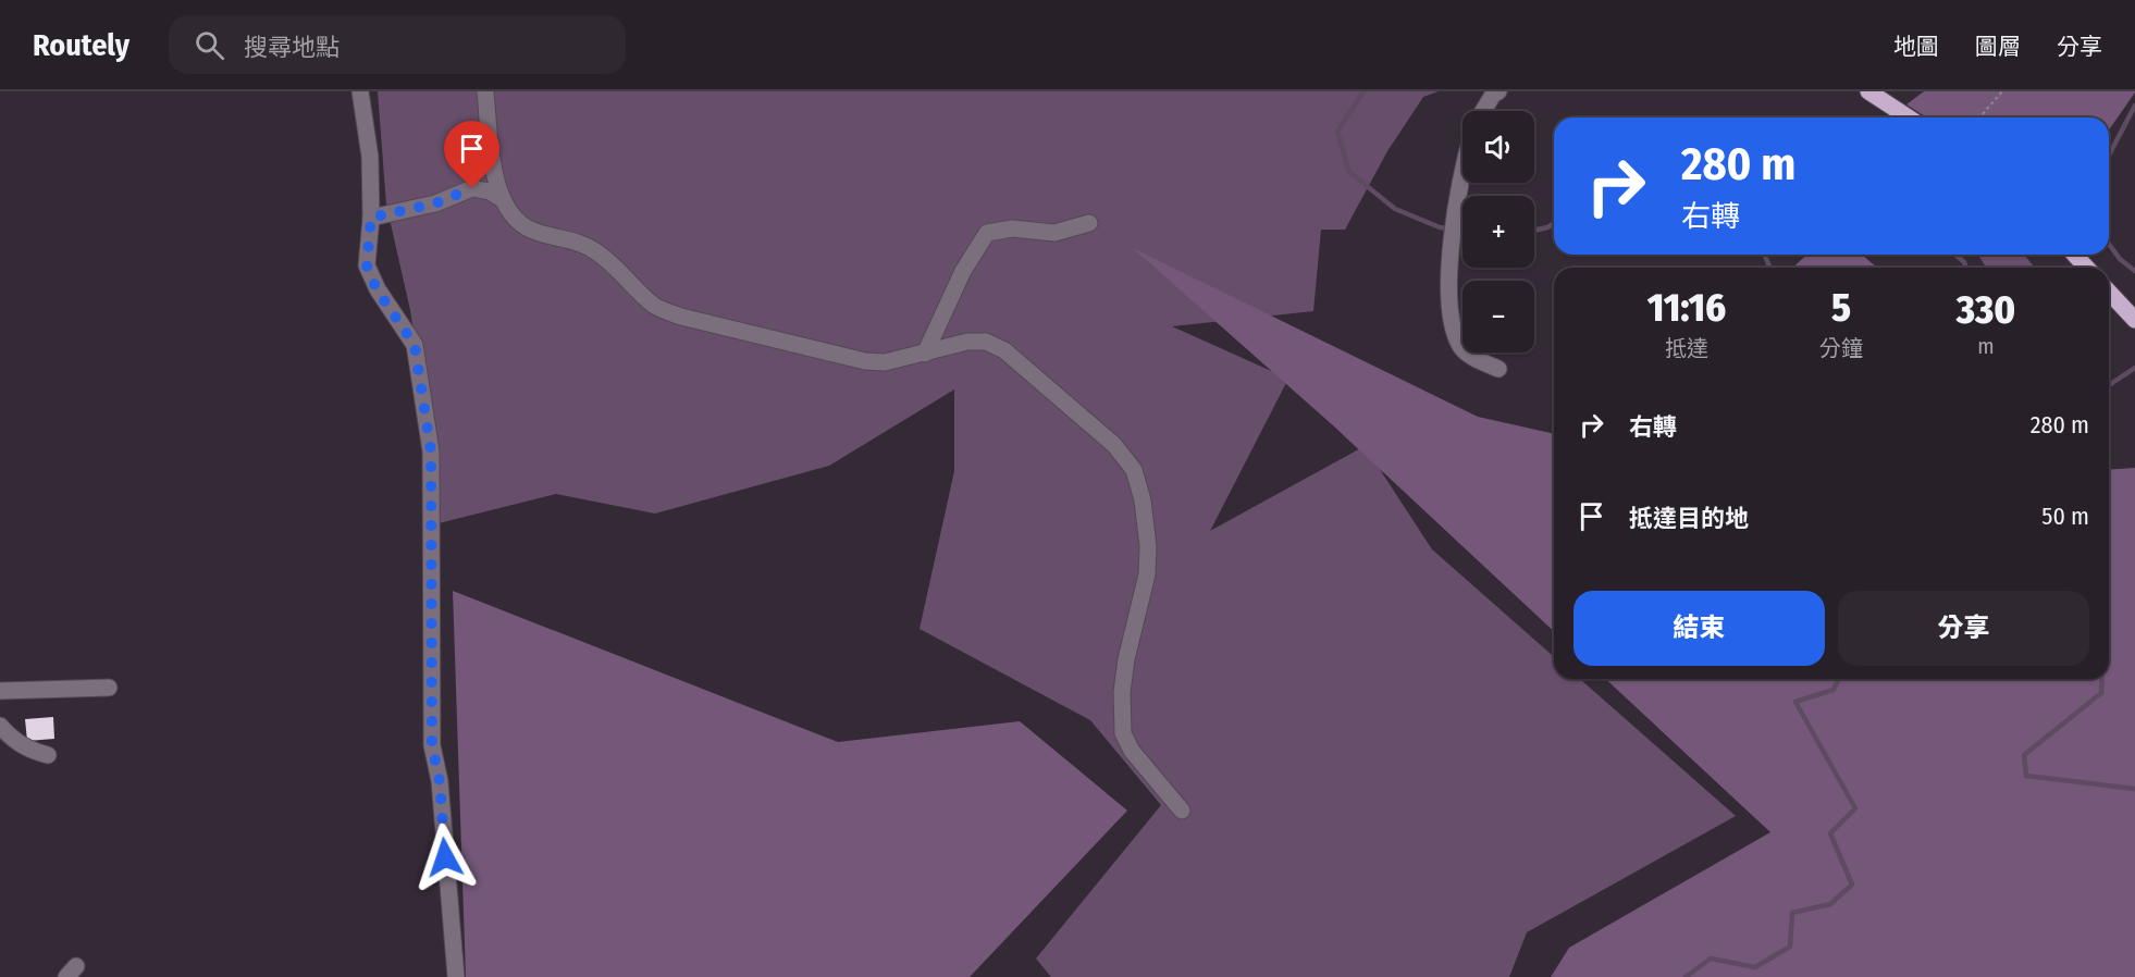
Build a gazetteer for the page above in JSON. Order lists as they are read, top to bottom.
{
  "page": {
    "header": "Routely",
    "search": "搜尋地點",
    "nav": ["地圖", "圖層", "分享"],
    "map_buttons": ["+", "−"],
    "turn": ["280 m", "右轉"],
    "eta": [
      "11:16",
      "抵達",
      "5",
      "分鐘",
      "330",
      "m"
    ],
    "list": [
      {
        "name": "右轉",
        "value": "280 m"
      },
      {
        "name": "抵達目的地",
        "value": "50 m"
      }
    ],
    "buttons": ["結束", "分享"]
  }
}
